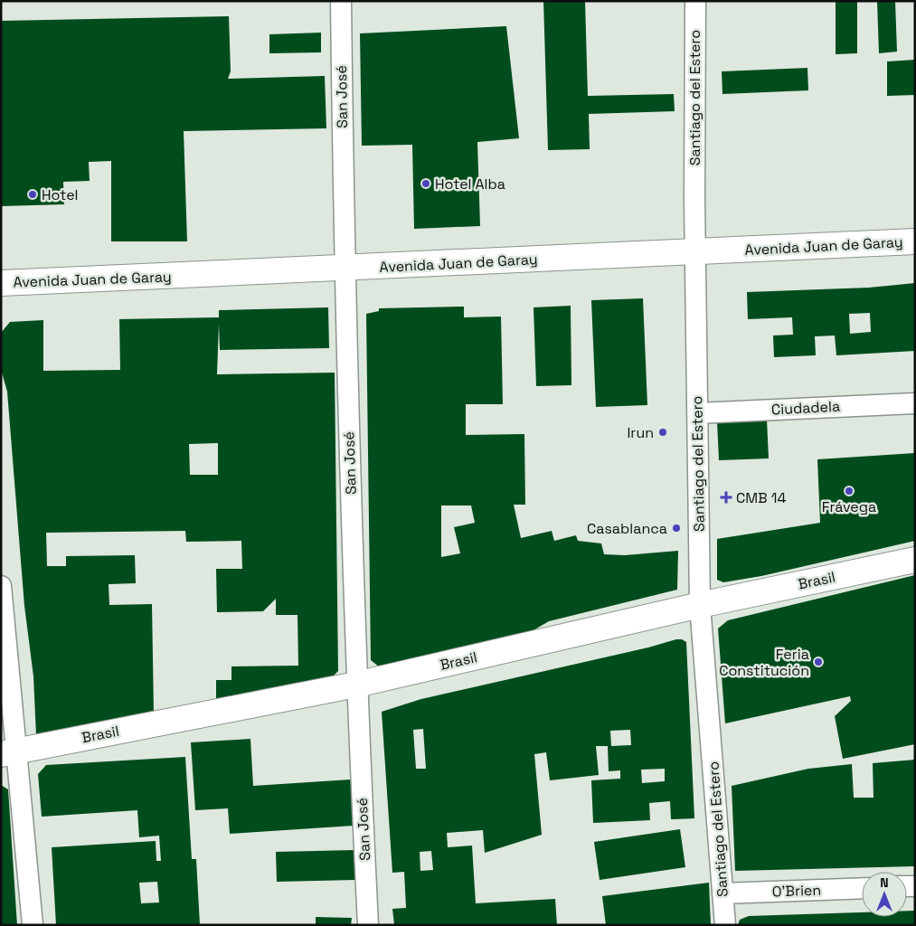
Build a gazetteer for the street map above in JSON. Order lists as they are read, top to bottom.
{
  "streets": {
    "street": [
      "San José",
      "Santiago del Estero",
      "Avenida Juan de Garay",
      "Ciudadela",
      "Brasil",
      "O'Brien"
    ]
  },
  "crossings": [
    ["San José", "Avenida Juan de Garay"],
    ["San José", "Brasil"],
    ["Santiago del Estero", "Avenida Juan de Garay"],
    ["Santiago del Estero", "Ciudadela"],
    ["Santiago del Estero", "Brasil"],
    ["Santiago del Estero", "O'Brien"]
  ],
  "places": {
    "other": [
      "Hotel Alba",
      "Hotel",
      "Irun",
      "Frávega",
      "Casablanca",
      "Feria Constitución"
    ],
    "health": ["CMB 14"]
  },
  "north": "top"
}
